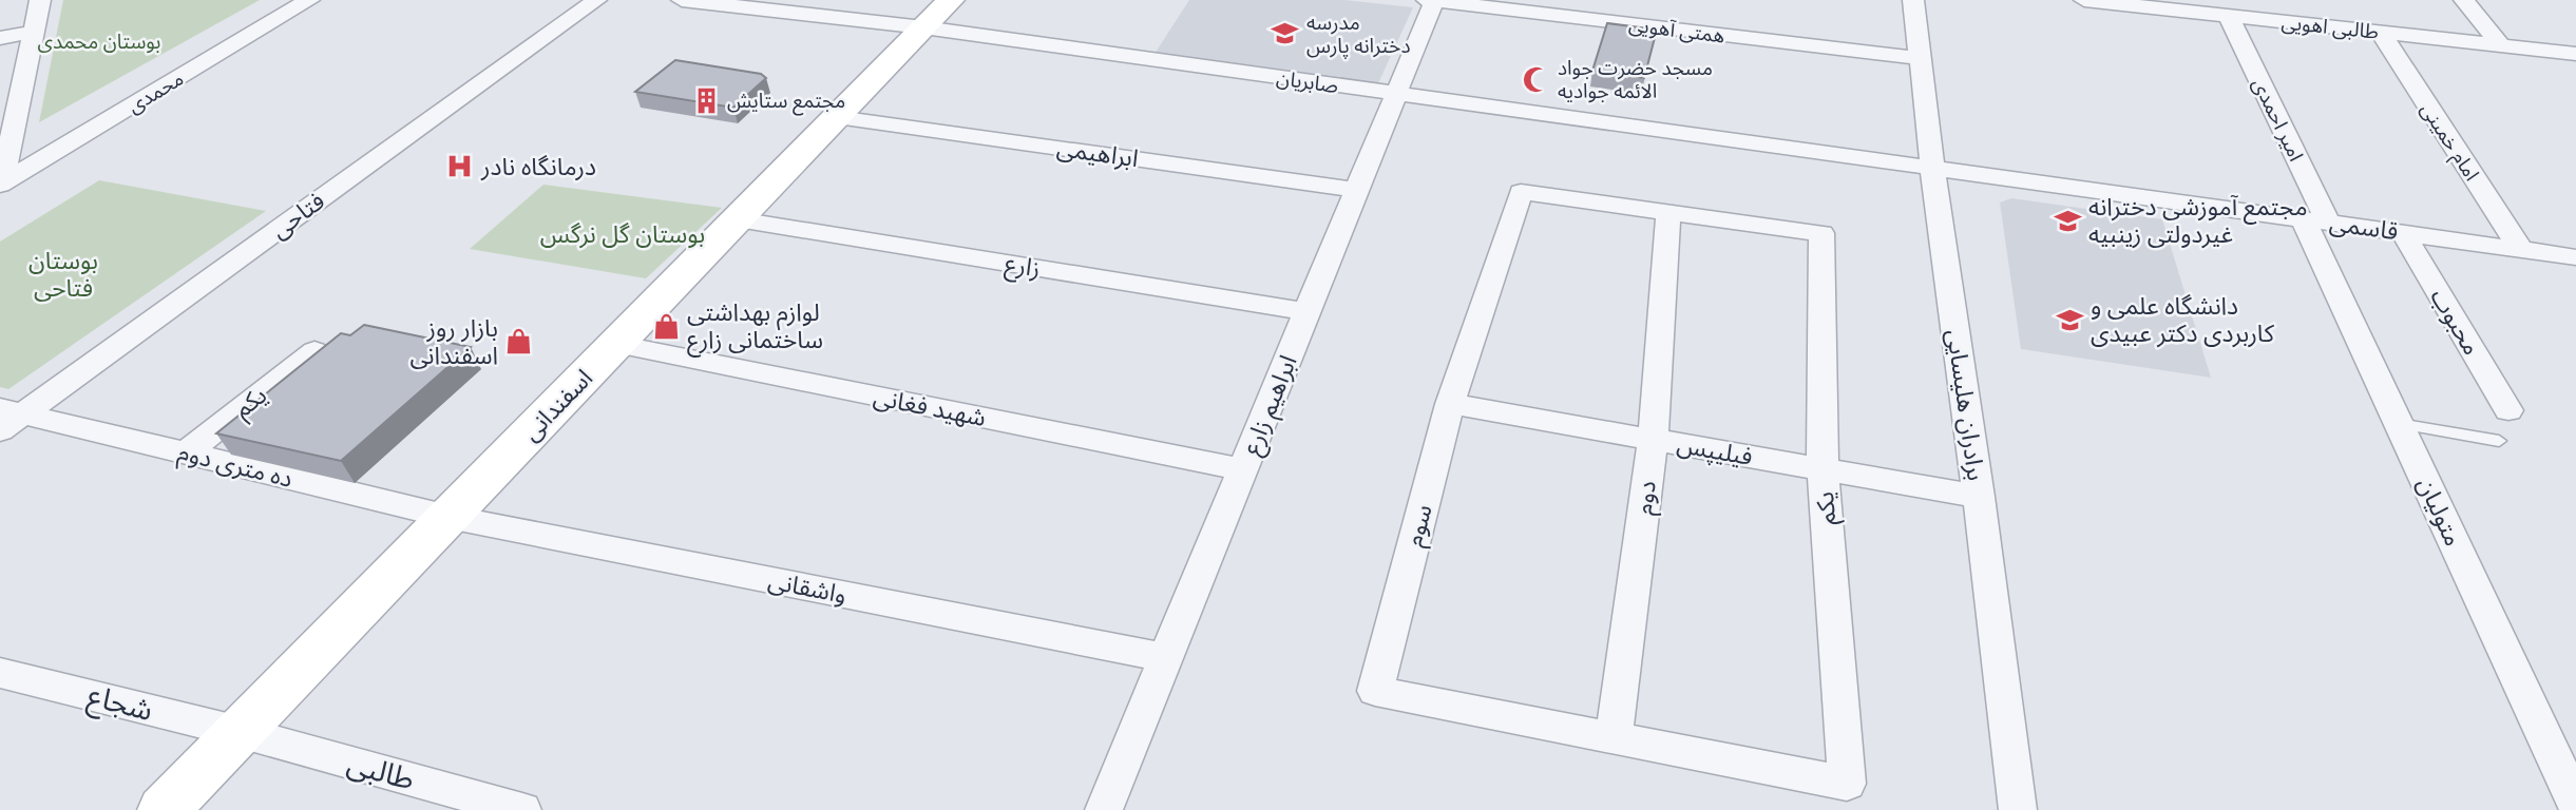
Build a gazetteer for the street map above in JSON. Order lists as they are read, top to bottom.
{
  "streets": {
    "main road": ["اسفندانی"],
    "street": [
      "طالبی اهویی",
      "همتی آهویی",
      "صابریان",
      "محمدی",
      "امیر احمدی",
      "امام خمینی",
      "ابراهیمی",
      "فتاحی",
      "قاسمی",
      "زارع",
      "محبوب",
      "یکم",
      "ابراهیم زارع",
      "برادران هلیسایی",
      "شهید فغانی",
      "فیلیپس",
      "ده متری دوم",
      "دوم",
      "متولیان",
      "سوم",
      "واشقانی",
      "شجاع",
      "طالبی"
    ]
  },
  "crossings": [
    ["طالبی اهویی", "امیر احمدی"],
    ["طالبی اهویی", "امام خمینی"],
    ["همتی آهویی", "ابراهیم زارع"],
    ["همتی آهویی", "برادران هلیسایی"],
    ["صابریان", "قاسمی"],
    ["صابریان", "اسفندانی"],
    ["صابریان", "ابراهیم زارع"],
    ["صابریان", "برادران هلیسایی"],
    ["امیر احمدی", "قاسمی"],
    ["امیر احمدی", "متولیان"],
    ["امام خمینی", "قاسمی"],
    ["ابراهیمی", "اسفندانی"],
    ["ابراهیمی", "ابراهیم زارع"],
    ["فتاحی", "ده متری دوم"],
    ["قاسمی", "محبوب"],
    ["قاسمی", "برادران هلیسایی"],
    ["قاسمی", "متولیان"],
    ["زارع", "اسفندانی"],
    ["زارع", "ابراهیم زارع"],
    ["یکم", "فیلیپس"],
    ["یکم", "ده متری دوم"],
    ["یکم", "سوم"],
    ["اسفندانی", "شهید فغانی"],
    ["اسفندانی", "ده متری دوم"],
    ["اسفندانی", "واشقانی"],
    ["اسفندانی", "شجاع"],
    ["اسفندانی", "طالبی"],
    ["ابراهیم زارع", "شهید فغانی"],
    ["ابراهیم زارع", "واشقانی"],
    ["برادران هلیسایی", "فیلیپس"],
    ["فیلیپس", "دوم"],
    ["فیلیپس", "سوم"],
    ["ده متری دوم", "واشقانی"],
    ["دوم", "سوم"],
    ["شجاع", "طالبی"]
  ],
  "parks": ["بوستان محمدی", "بوستان گل نرگس", "بوستان فتاحی"],
  "places": {
    "school or university": ["مدرسه دخترانه پارس", "مجتمع آموزشی دخترانه غیردولتی زینبیه", "دانشگاه علمی و کاربردی دکتر عبیدی"],
    "mosque": ["مسجد حضرت جواد الائمه جوادیه"],
    "building": ["مجتمع ستایش"],
    "hospital": ["درمانگاه نادر"],
    "shop": ["لوازم بهداشتی ساختمانی زارع", "بازار روز اسفندانی"]
  }
}
